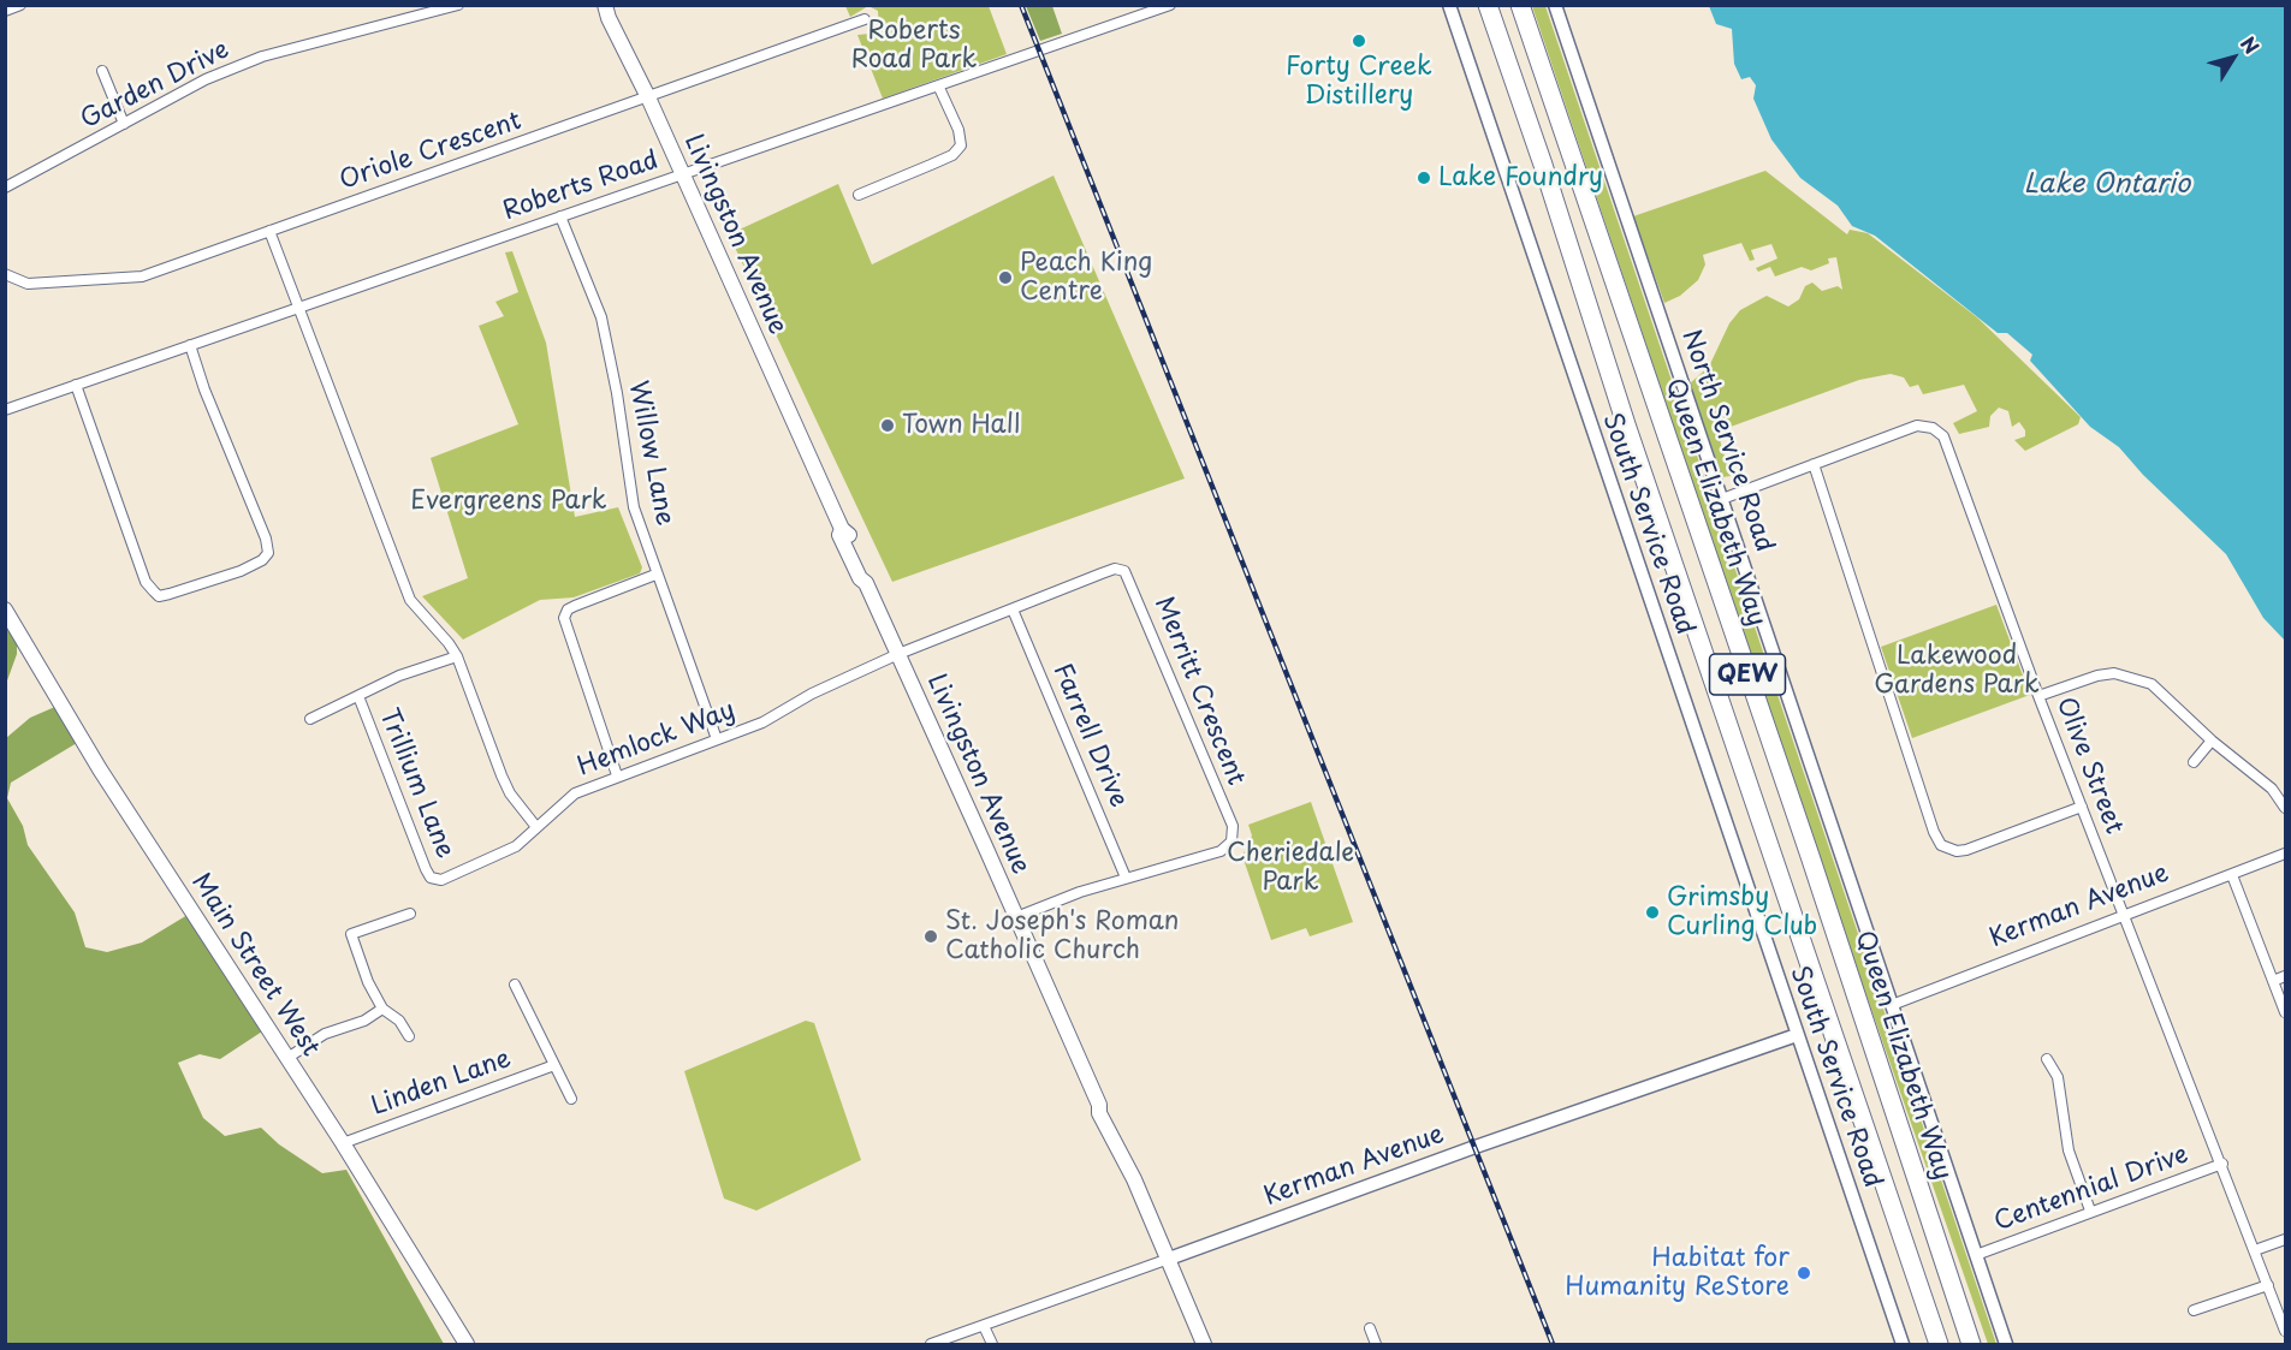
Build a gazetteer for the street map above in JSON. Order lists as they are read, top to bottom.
{
  "streets": {
    "highway": ["Queen Elizabeth Way", "QEW"],
    "main road": ["Livingston Avenue", "Main Street West"],
    "street": [
      "Garden Drive",
      "Oriole Crescent",
      "Roberts Road",
      "North Service Road",
      "Willow Lane",
      "South Service Road",
      "Merritt Crescent",
      "Farrell Drive",
      "Hemlock Way",
      "Olive Street",
      "Trillium Lane",
      "Kerman Avenue",
      "Linden Lane",
      "Centennial Drive"
    ]
  },
  "crossings": [
    ["Oriole Crescent", "Livingston Avenue"],
    ["Roberts Road", "Livingston Avenue"],
    ["Roberts Road", "Willow Lane"],
    ["Livingston Avenue", "Merritt Crescent"],
    ["Livingston Avenue", "Hemlock Way"],
    ["Livingston Avenue", "Kerman Avenue"],
    ["North Service Road", "Olive Street"],
    ["North Service Road", "Kerman Avenue"],
    ["North Service Road", "Centennial Drive"],
    ["Willow Lane", "Hemlock Way"],
    ["South Service Road", "Kerman Avenue"],
    ["Merritt Crescent", "Farrell Drive"],
    ["Merritt Crescent", "Hemlock Way"],
    ["Hemlock Way", "Trillium Lane"],
    ["Olive Street", "Kerman Avenue"],
    ["Olive Street", "Centennial Drive"],
    ["Main Street West", "Linden Lane"]
  ],
  "water": ["Lake Ontario"],
  "parks": [
    "Roberts Road Park",
    "Evergreens Park",
    "Lakewood Gardens Park",
    "Cheriedale Park"
  ],
  "places": [
    "Forty Creek Distillery",
    "Lake Foundry",
    "Peach King Centre",
    "Town Hall",
    "Grimsby Curling Club",
    "St. Joseph's Roman Catholic Church",
    "Habitat for Humanity ReStore"
  ],
  "north": "top right"
}
